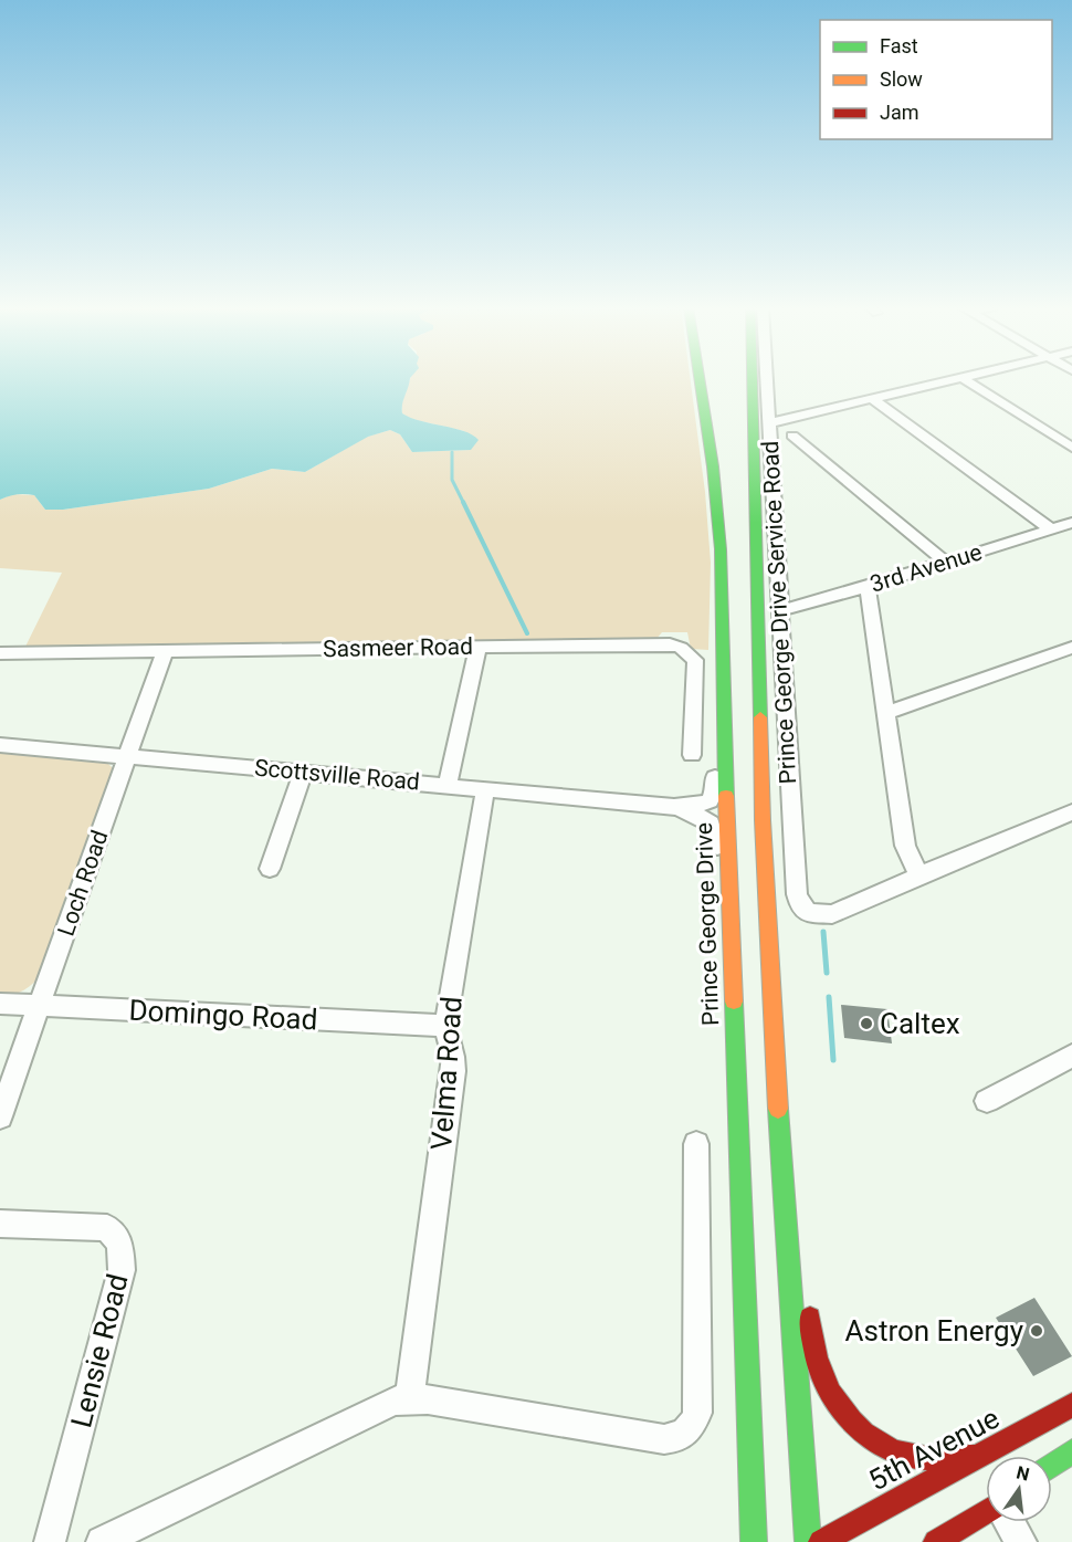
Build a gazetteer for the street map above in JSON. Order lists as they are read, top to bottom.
{
  "streets": {
    "main road": ["Prince George Drive", "5th Avenue"],
    "street": [
      "3rd Avenue",
      "Prince George Drive Service Road",
      "Sasmeer Road",
      "Scottsville Road",
      "Loch Road",
      "Domingo Road",
      "Velma Road",
      "Lensie Road"
    ]
  },
  "crossings": [
    ["3rd Avenue", "Prince George Drive Service Road"],
    ["Sasmeer Road", "Loch Road"],
    ["Scottsville Road", "Loch Road"],
    ["Scottsville Road", "Prince George Drive"],
    ["Scottsville Road", "Velma Road"],
    ["Loch Road", "Domingo Road"],
    ["Domingo Road", "Velma Road"]
  ],
  "places": ["Caltex", "Astron Energy"],
  "legend": ["Fast", "Slow", "Jam"],
  "north": "top"
}
